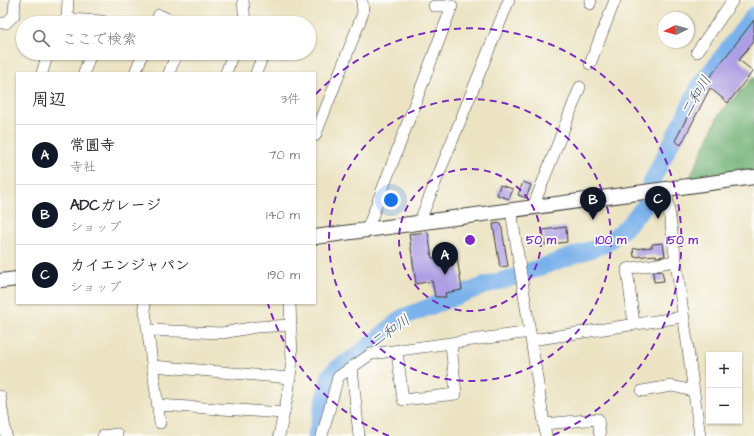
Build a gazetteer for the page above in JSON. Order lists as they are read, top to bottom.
{
  "water": ["二和川"],
  "north": "left",
  "page": {
    "search": "ここで検索",
    "heading": ["周辺", "3件"],
    "list": [
      {
        "mark": "A",
        "name": "常圓寺",
        "note": "寺社",
        "value": "70 m"
      },
      {
        "mark": "B",
        "name": "ADCガレージ",
        "note": "ショップ",
        "value": "140 m"
      },
      {
        "mark": "C",
        "name": "カイエンジャパン",
        "note": "ショップ",
        "value": "190 m"
      }
    ],
    "pins": ["C", "B", "A"],
    "map_buttons": ["+", "−"]
  },
  "rings": ["50 m", "100 m", "150 m"]
}
